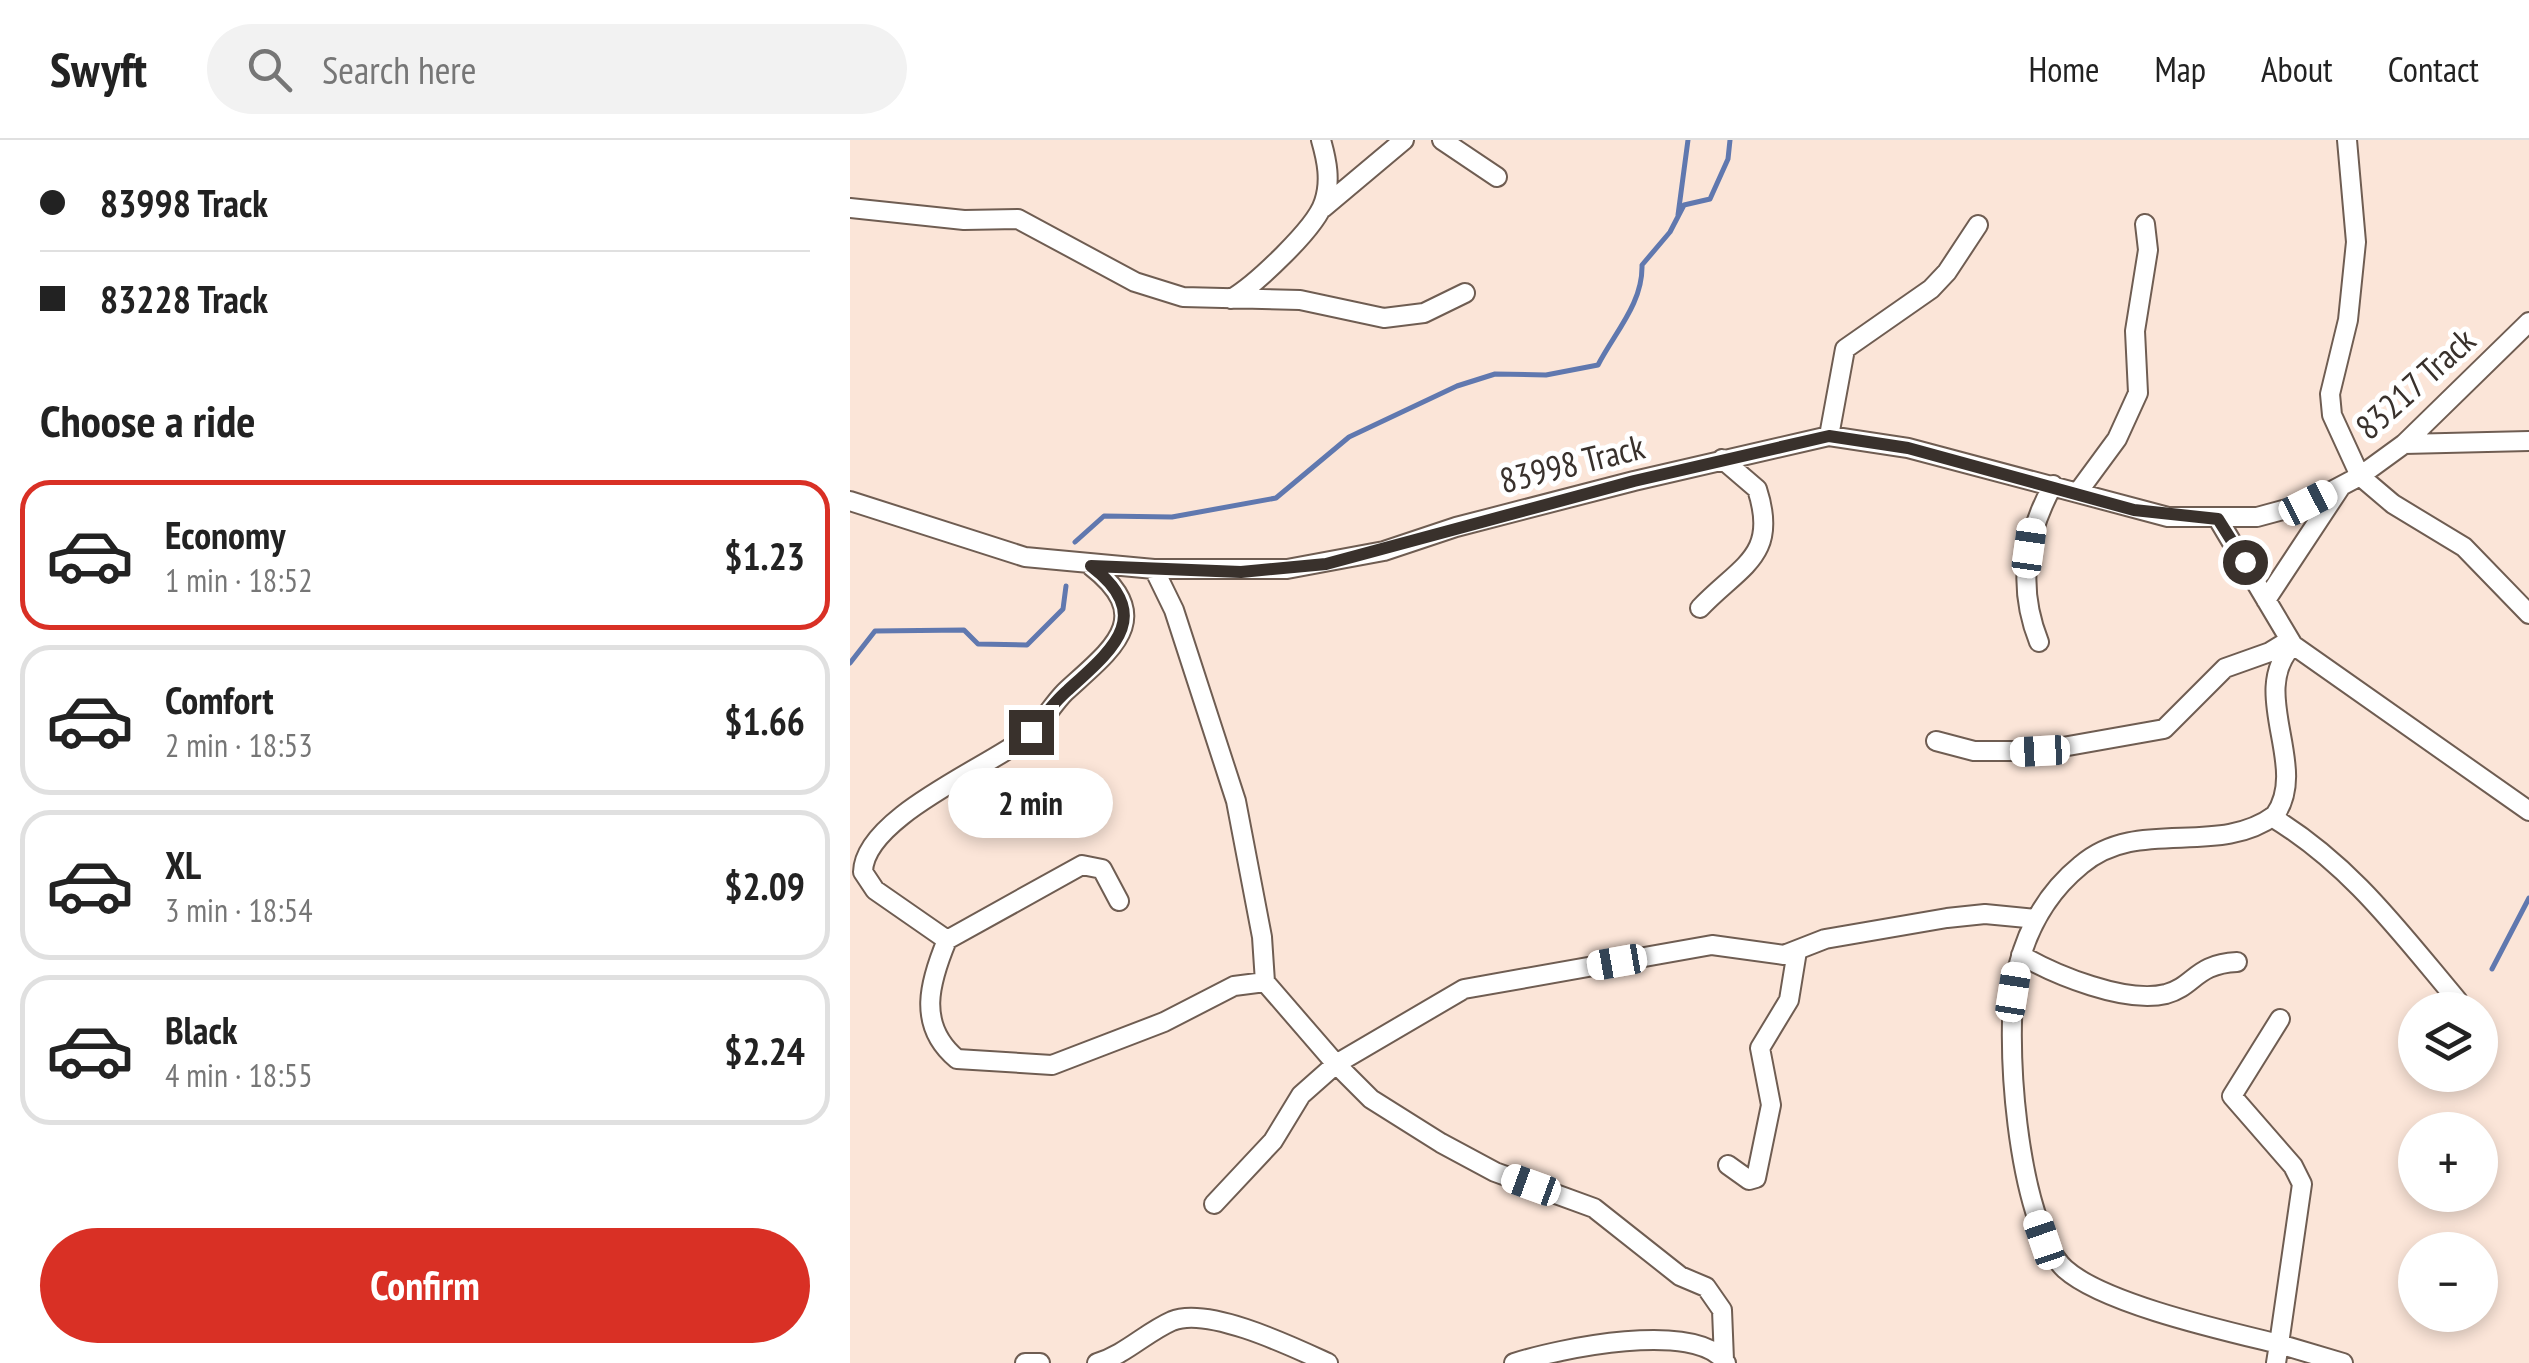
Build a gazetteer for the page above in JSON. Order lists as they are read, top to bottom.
{
  "streets": {
    "street": ["83217 Track", "83998 Track"]
  },
  "crossings": [
    ["83217 Track", "83998 Track"]
  ],
  "page": {
    "header": "Swyft",
    "search": "Search here",
    "nav": [
      "Home",
      "Map",
      "About",
      "Contact"
    ],
    "banner": ["83998 Track", "83228 Track"],
    "heading": "Choose a ride",
    "list": [
      {
        "name": "Economy",
        "note": "1 min · 18:52",
        "value": "$1.23"
      },
      {
        "name": "Comfort",
        "note": "2 min · 18:53",
        "value": "$1.66"
      },
      {
        "name": "XL",
        "note": "3 min · 18:54",
        "value": "$2.09"
      },
      {
        "name": "Black",
        "note": "4 min · 18:55",
        "value": "$2.24"
      }
    ],
    "bubble": "2 min",
    "map_buttons": ["+", "−"],
    "buttons": "Confirm"
  }
}
